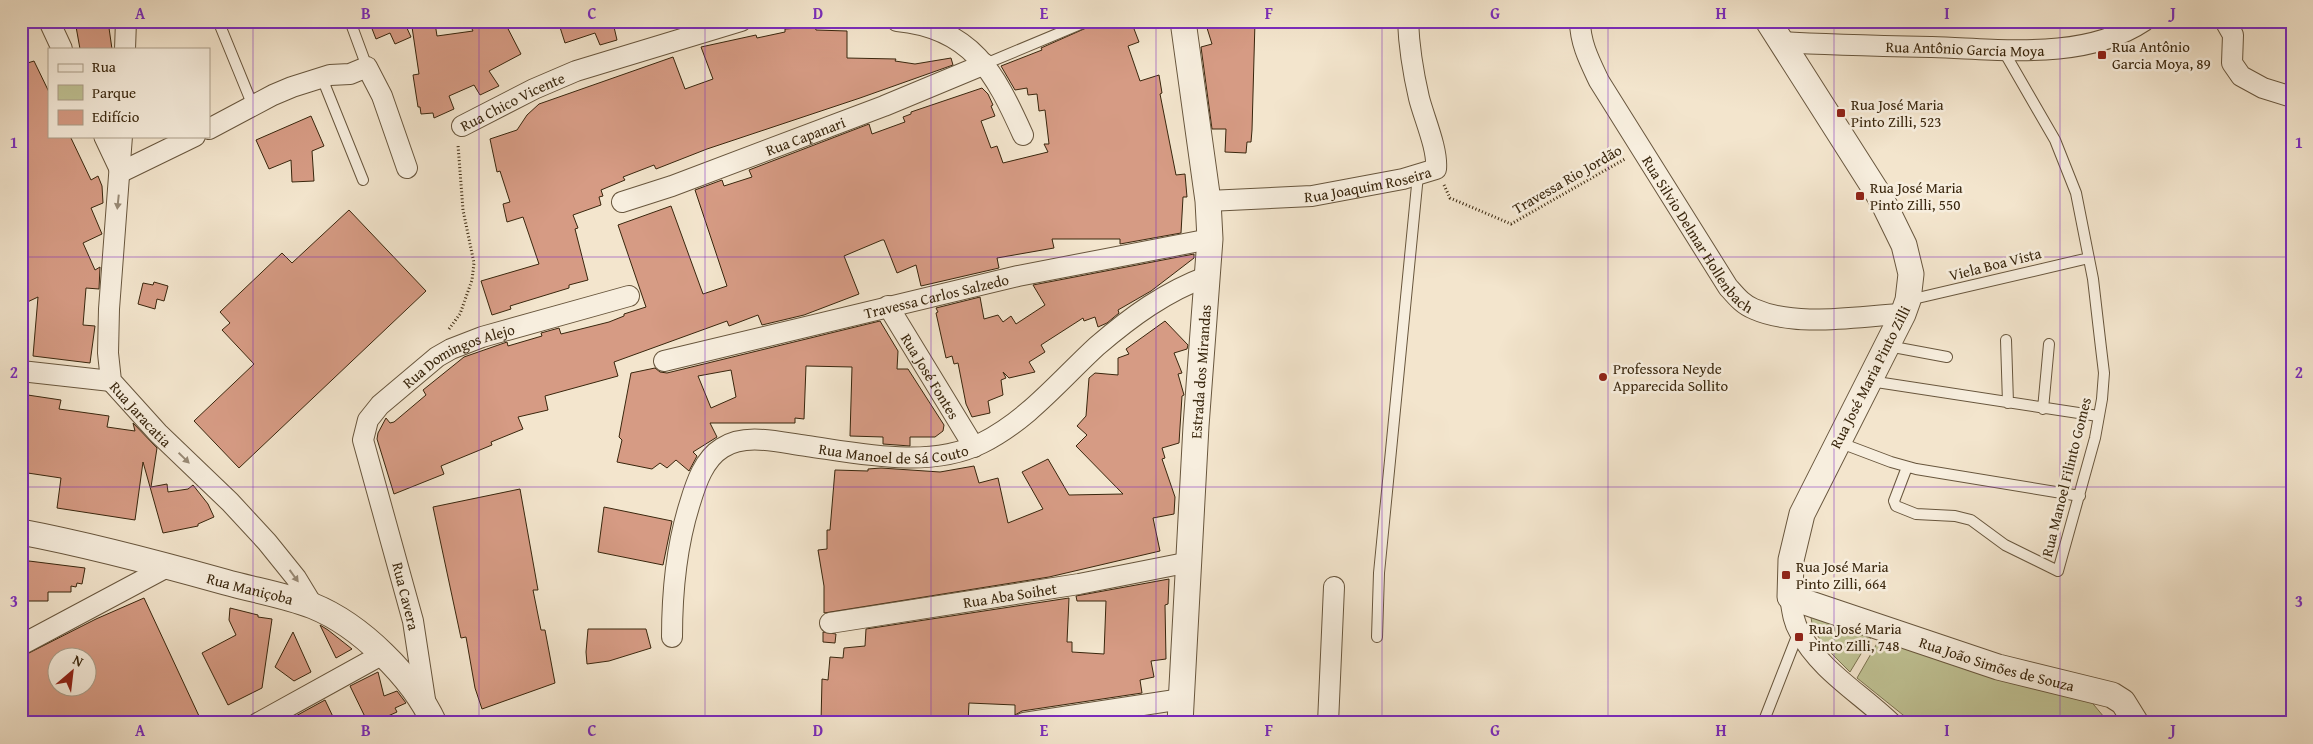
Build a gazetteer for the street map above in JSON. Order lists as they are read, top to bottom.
{
  "streets": {
    "street": [
      "Rua Antônio Garcia Moya",
      "Rua Chico Vicente",
      "Rua Capanari",
      "Rua Joaquim Roseira",
      "Rua Silvio Delmar Hollenbach",
      "Travessa Carlos Salzedo",
      "Rua Domingos Alejo",
      "Estrada dos Mirandas",
      "Rua José Fontes",
      "Rua José Maria Pinto Zilli",
      "Rua Jaracatia",
      "Rua Manoel de Sá Couto",
      "Rua Maniçoba",
      "Rua Aba Soihet",
      "Rua Cavera",
      "Rua João Simões de Souza"
    ],
    "lane": ["Viela Boa Vista", "Rua Manoel Filinto Gomes"],
    "path": ["Travessa Rio Jordão"]
  },
  "crossings": [
    ["Rua Antônio Garcia Moya", "Rua José Maria Pinto Zilli"],
    ["Rua Antônio Garcia Moya", "Rua Manoel Filinto Gomes"],
    ["Rua Chico Vicente", "Rua Domingos Alejo"],
    ["Travessa Rio Jordão", "Rua Joaquim Roseira"],
    ["Travessa Rio Jordão", "Rua Silvio Delmar Hollenbach"],
    ["Rua Joaquim Roseira", "Estrada dos Mirandas"],
    ["Rua Silvio Delmar Hollenbach", "Viela Boa Vista"],
    ["Rua Silvio Delmar Hollenbach", "Rua José Maria Pinto Zilli"],
    ["Viela Boa Vista", "Rua José Maria Pinto Zilli"],
    ["Viela Boa Vista", "Rua Manoel Filinto Gomes"],
    ["Travessa Carlos Salzedo", "Estrada dos Mirandas"],
    ["Travessa Carlos Salzedo", "Rua José Fontes"],
    ["Rua Domingos Alejo", "Rua Cavera"],
    ["Estrada dos Mirandas", "Rua Manoel de Sá Couto"],
    ["Estrada dos Mirandas", "Rua Aba Soihet"],
    ["Rua José Fontes", "Rua Manoel de Sá Couto"],
    ["Rua José Maria Pinto Zilli", "Rua João Simões de Souza"],
    ["Rua Jaracatia", "Rua Maniçoba"],
    ["Rua Maniçoba", "Rua Cavera"]
  ],
  "one_way": ["Rua Jaracatia"],
  "places": {
    "transit": [
      "Rua Antônio Garcia Moya, 89",
      "Rua José Maria Pinto Zilli, 523",
      "Rua José Maria Pinto Zilli, 550",
      "Rua José Maria Pinto Zilli, 664",
      "Rua José Maria Pinto Zilli, 748"
    ],
    "other": ["Professora Neyde Apparecida Sollito"]
  },
  "legend": ["Rua", "Parque", "Edifício"],
  "north": "top right",
  "grid": {
    "columns": [
      "A",
      "B",
      "C",
      "D",
      "E",
      "F",
      "G",
      "H",
      "I",
      "J"
    ],
    "rows": ["1", "2", "3"]
  }
}
